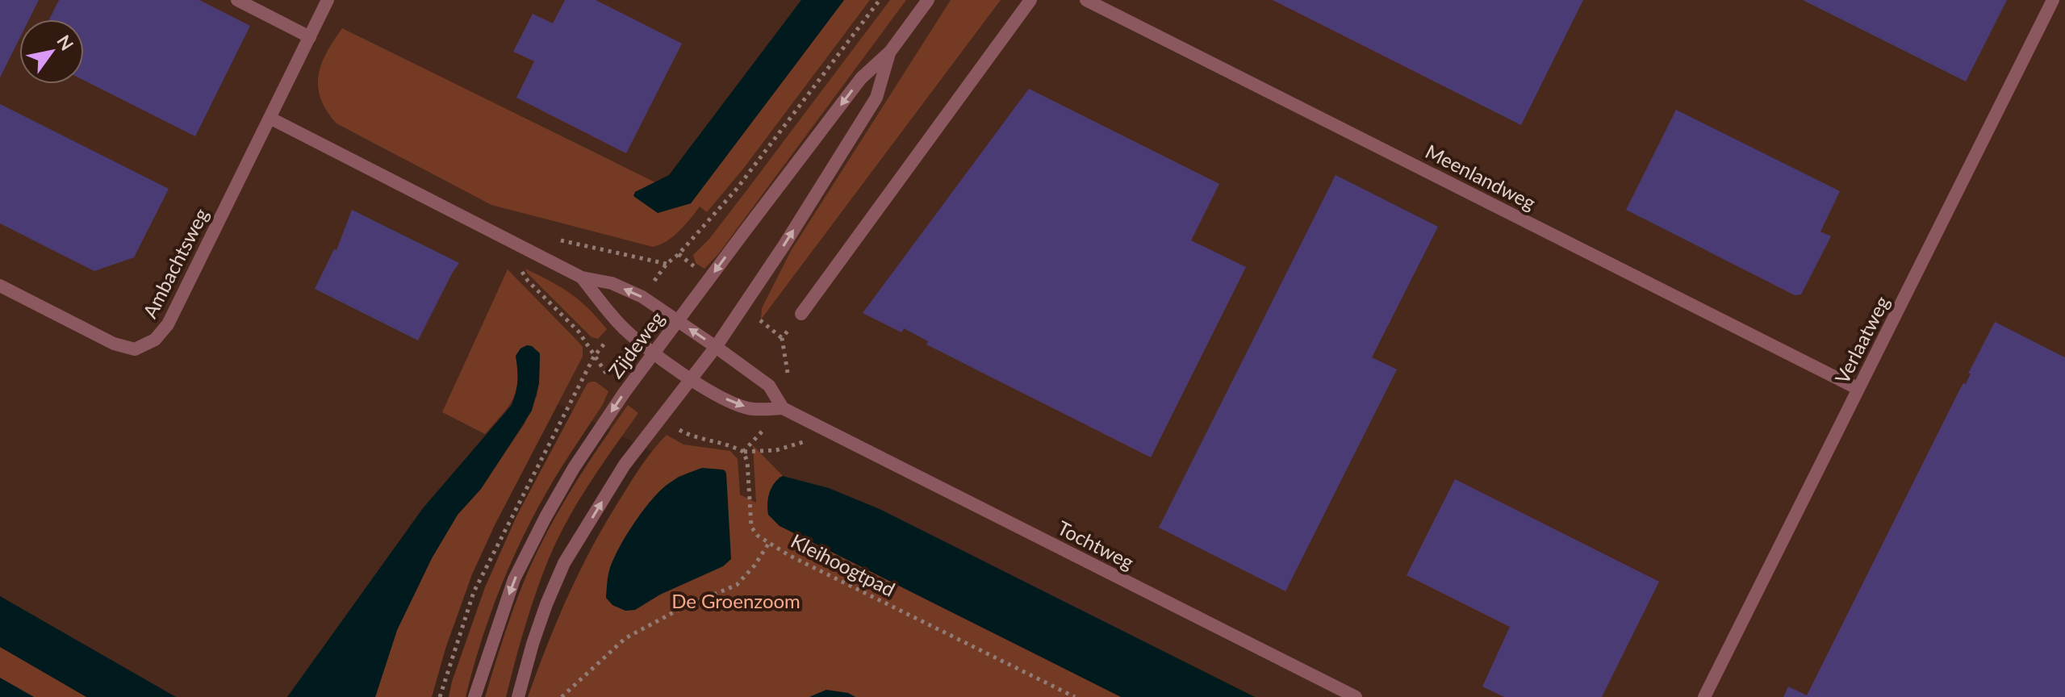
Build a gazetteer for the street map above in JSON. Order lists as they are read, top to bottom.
{
  "streets": {
    "street": [
      "Meenlandweg",
      "Ambachtsweg",
      "Verlaatweg",
      "Zijdeweg",
      "Tochtweg"
    ],
    "path": ["Kleihoogtpad"]
  },
  "crossings": [
    ["Meenlandweg", "Verlaatweg"],
    ["Zijdeweg", "Tochtweg"]
  ],
  "parks": ["De Groenzoom"],
  "north": "top right"
}
